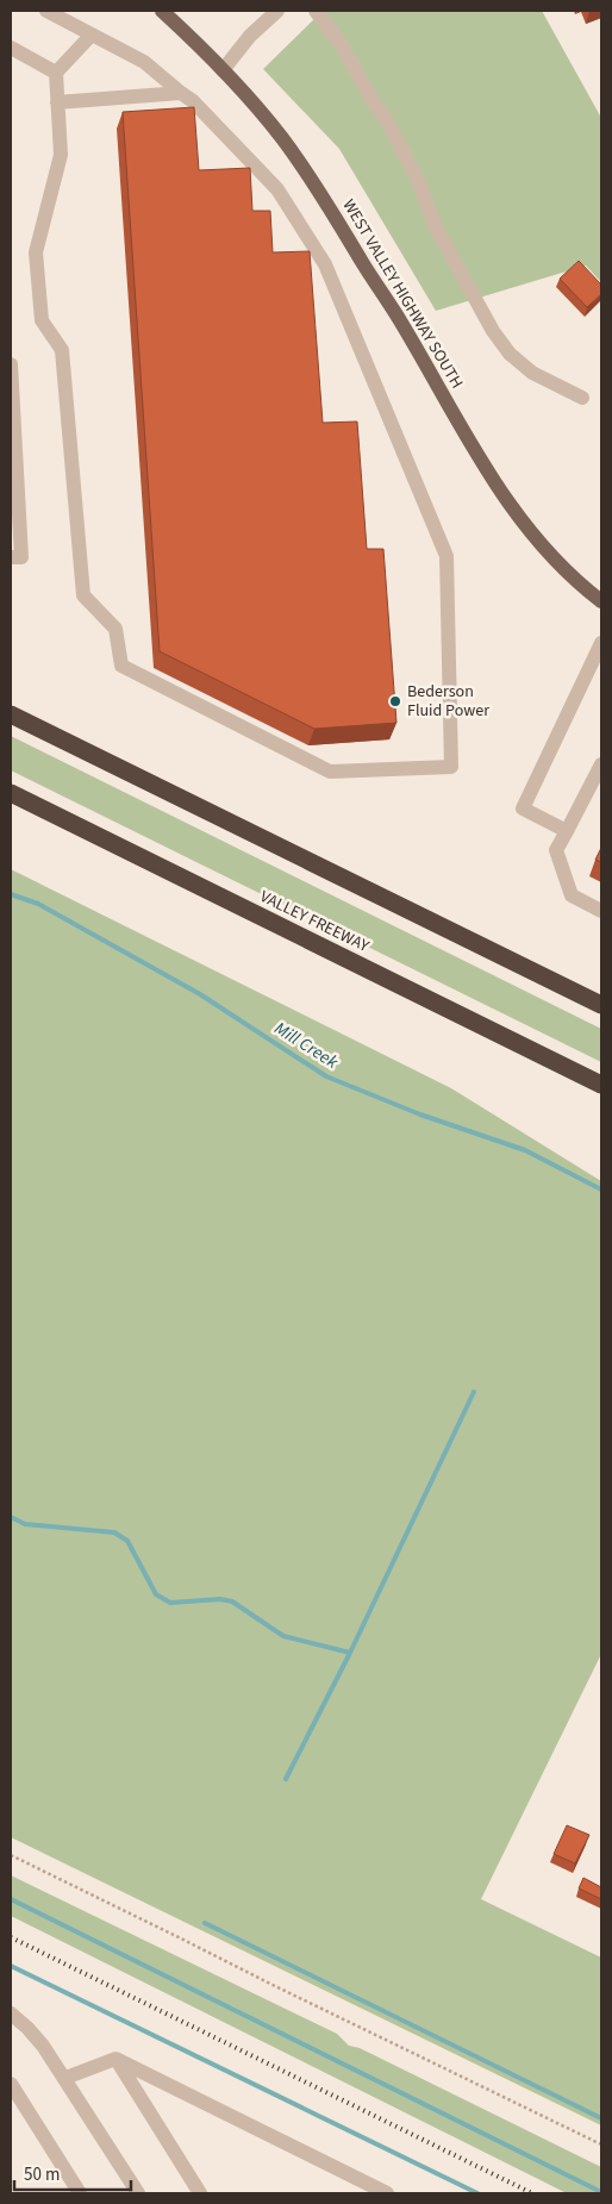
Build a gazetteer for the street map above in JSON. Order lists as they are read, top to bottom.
{
  "streets": {
    "highway": ["VALLEY FREEWAY"],
    "main road": ["WEST VALLEY HIGHWAY SOUTH"]
  },
  "water": ["Mill Creek"],
  "places": ["Bederson Fluid Power"],
  "scale_bar": "50 m"
}
